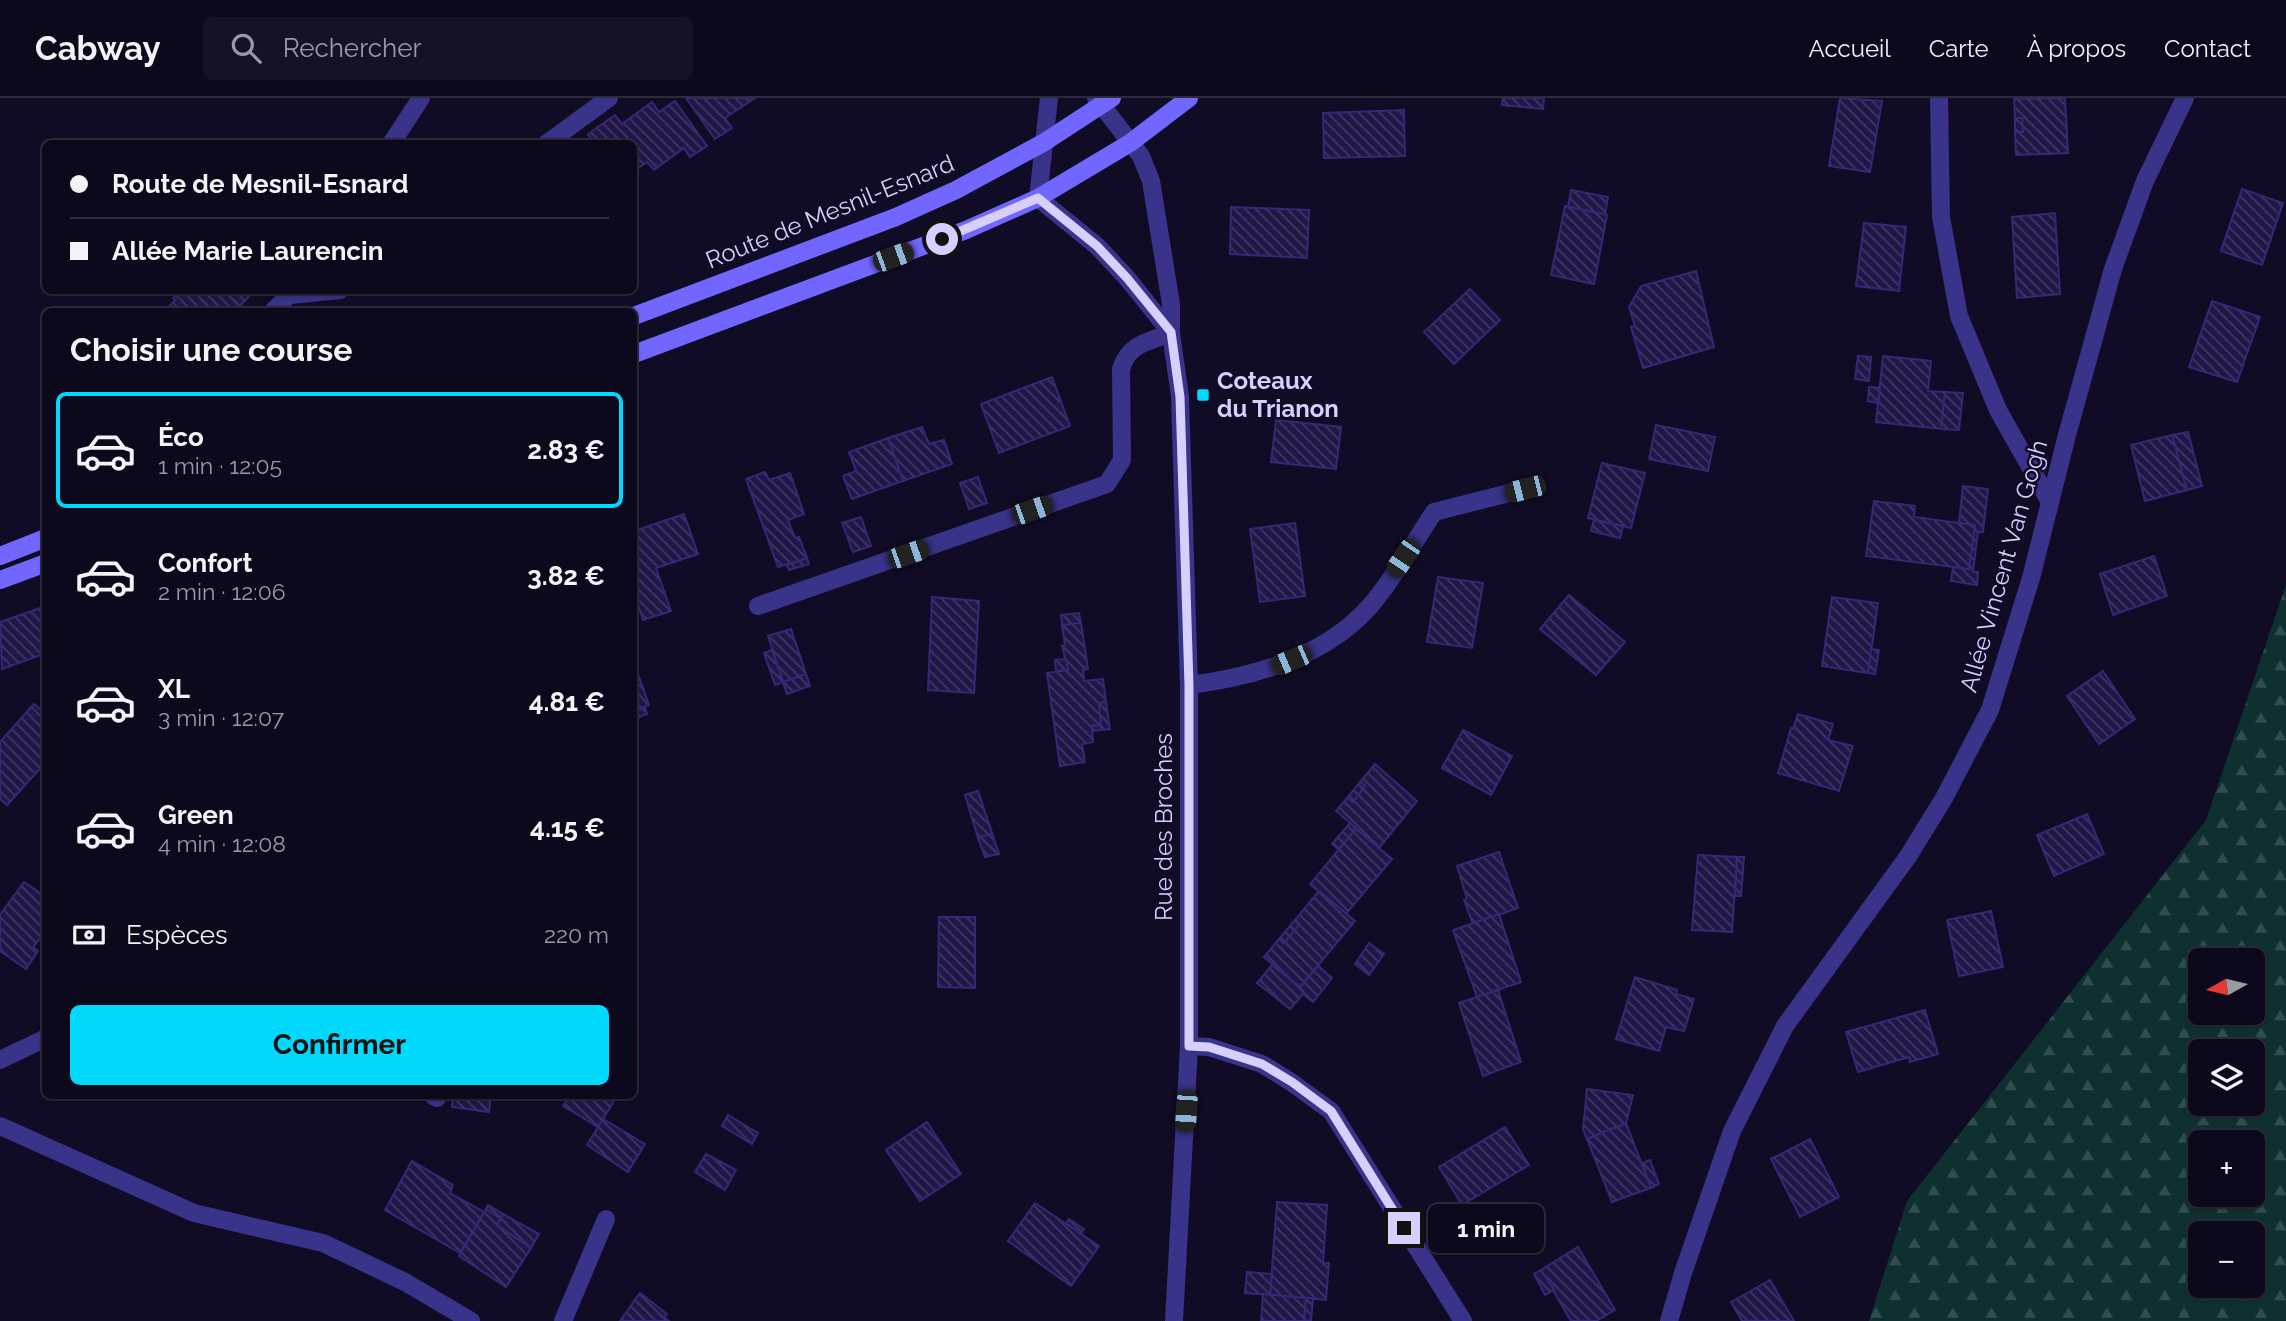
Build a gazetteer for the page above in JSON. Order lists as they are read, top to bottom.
{
  "streets": {
    "main road": ["Route de Mesnil-Esnard"],
    "street": ["Allée Vincent Van Gogh", "Rue des Broches"]
  },
  "crossings": [
    ["Route de Mesnil-Esnard", "Rue des Broches"]
  ],
  "places": {
    "transit": ["Coteaux du Trianon"]
  },
  "north": "left",
  "page": {
    "header": "Cabway",
    "search": "Rechercher",
    "nav": [
      "Accueil",
      "Carte",
      "À propos",
      "Contact"
    ],
    "banner": ["Route de Mesnil-Esnard", "Allée Marie Laurencin"],
    "heading": "Choisir une course",
    "list": [
      {
        "name": "Éco",
        "note": "1 min · 12:05",
        "value": "2.83 €"
      },
      {
        "name": "Confort",
        "note": "2 min · 12:06",
        "value": "3.82 €"
      },
      {
        "name": "XL",
        "note": "3 min · 12:07",
        "value": "4.81 €"
      },
      {
        "name": "Green",
        "note": "4 min · 12:08",
        "value": "4.15 €"
      }
    ],
    "pay": ["Espèces", "220 m"],
    "map_buttons": ["+", "−"],
    "buttons": "Confirmer",
    "bubble": "1 min"
  }
}
